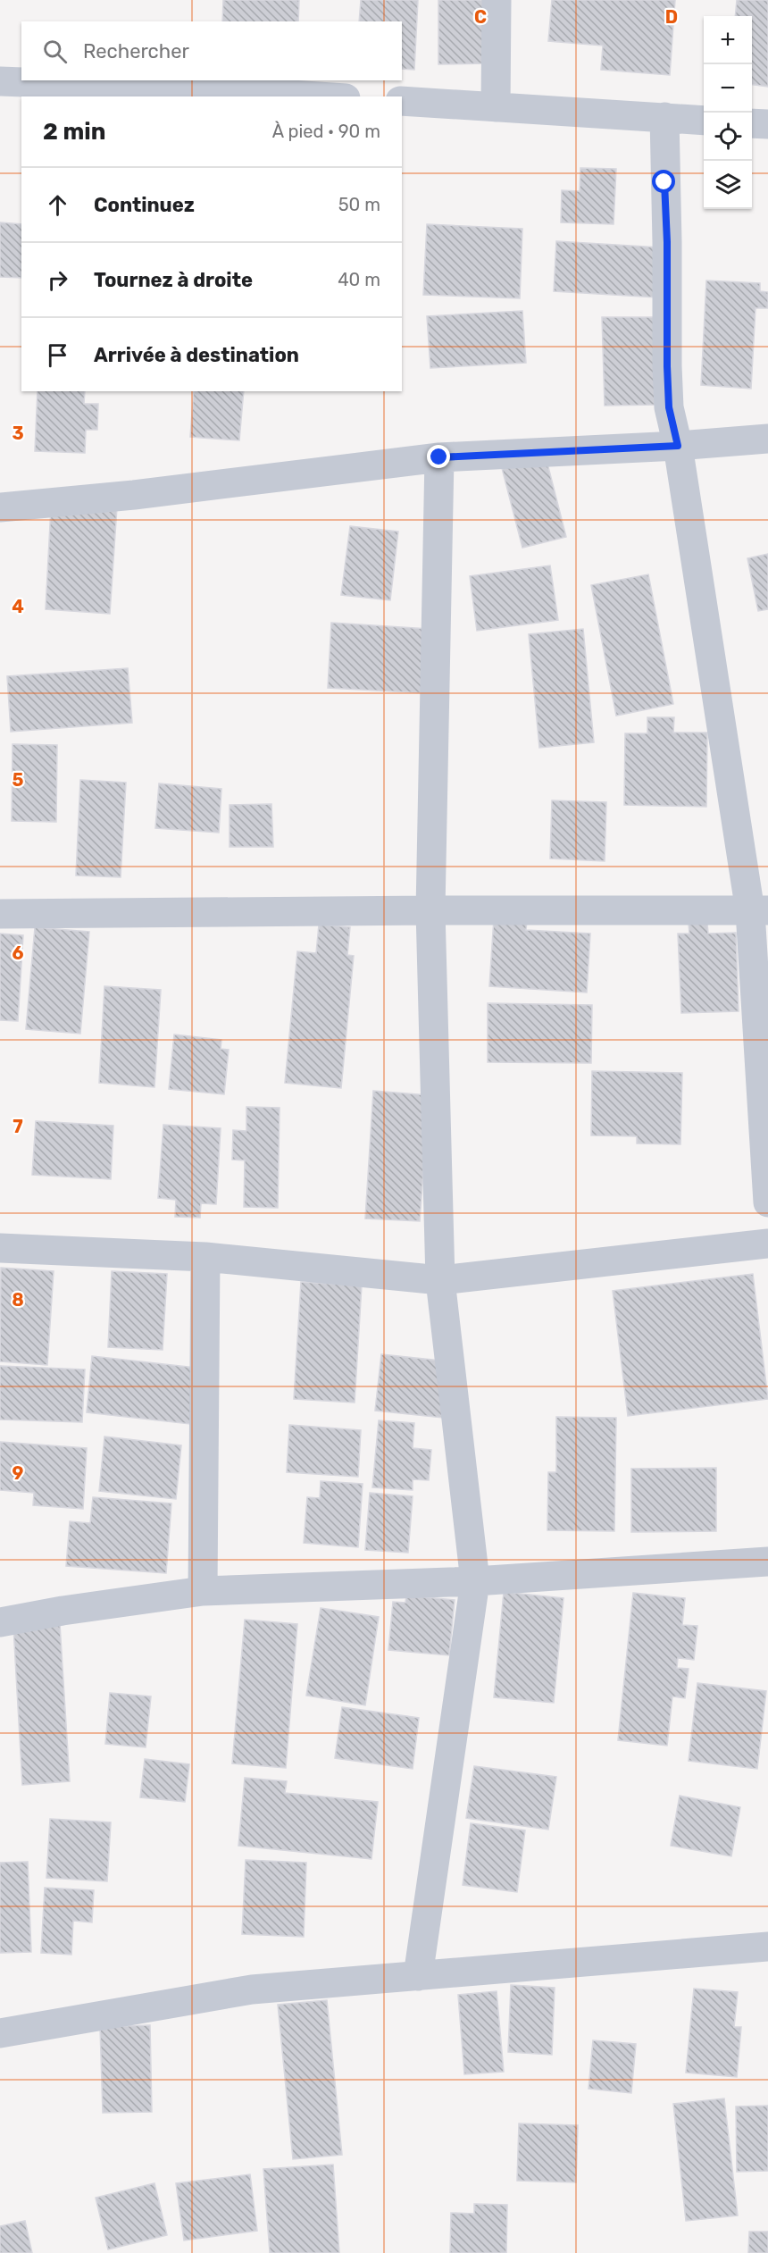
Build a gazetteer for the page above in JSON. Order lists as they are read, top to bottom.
{
  "page": {
    "map_buttons": ["+", "−"],
    "search": "Rechercher",
    "heading": ["2 min", "À pied · 90 m"],
    "list": [
      ["Continuez", "50 m"],
      ["Tournez à droite", "40 m"],
      "Arrivée à destination"
    ]
  },
  "grid": {
    "columns": ["C", "D"],
    "rows": [
      "3",
      "4",
      "5",
      "6",
      "7",
      "8",
      "9"
    ]
  }
}
